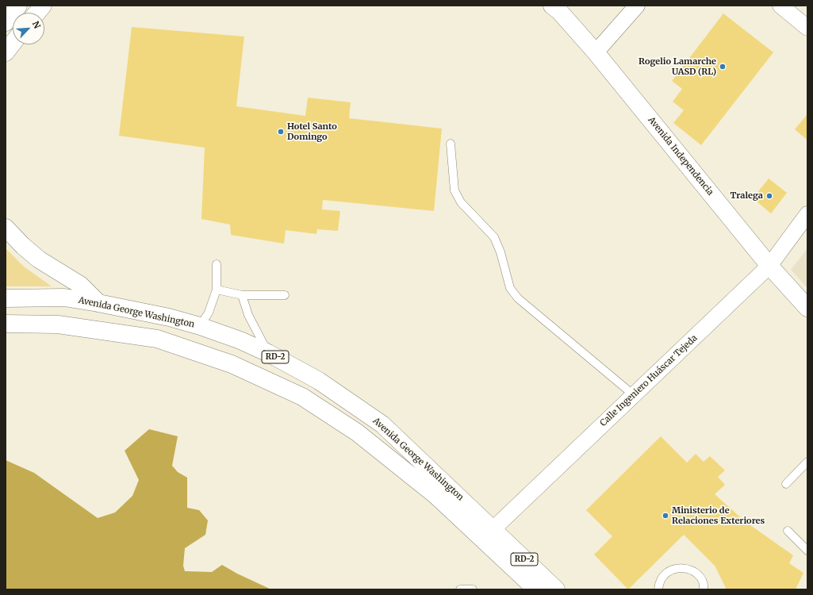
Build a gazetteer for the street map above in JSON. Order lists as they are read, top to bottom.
{
  "streets": {
    "main road": ["Avenida Independencia", "Avenida George Washington", "RD-2"],
    "street": ["Calle Ingeniero Huáscar Tejeda"]
  },
  "crossings": [
    ["Avenida Independencia", "Calle Ingeniero Huáscar Tejeda"],
    ["Avenida George Washington", "Calle Ingeniero Huáscar Tejeda"]
  ],
  "places": [
    "Rogelio Lamarche UASD (RL)",
    "Hotel Santo Domingo",
    "Tralega",
    "Ministerio de Relaciones Exteriores"
  ],
  "north": "top right"
}
